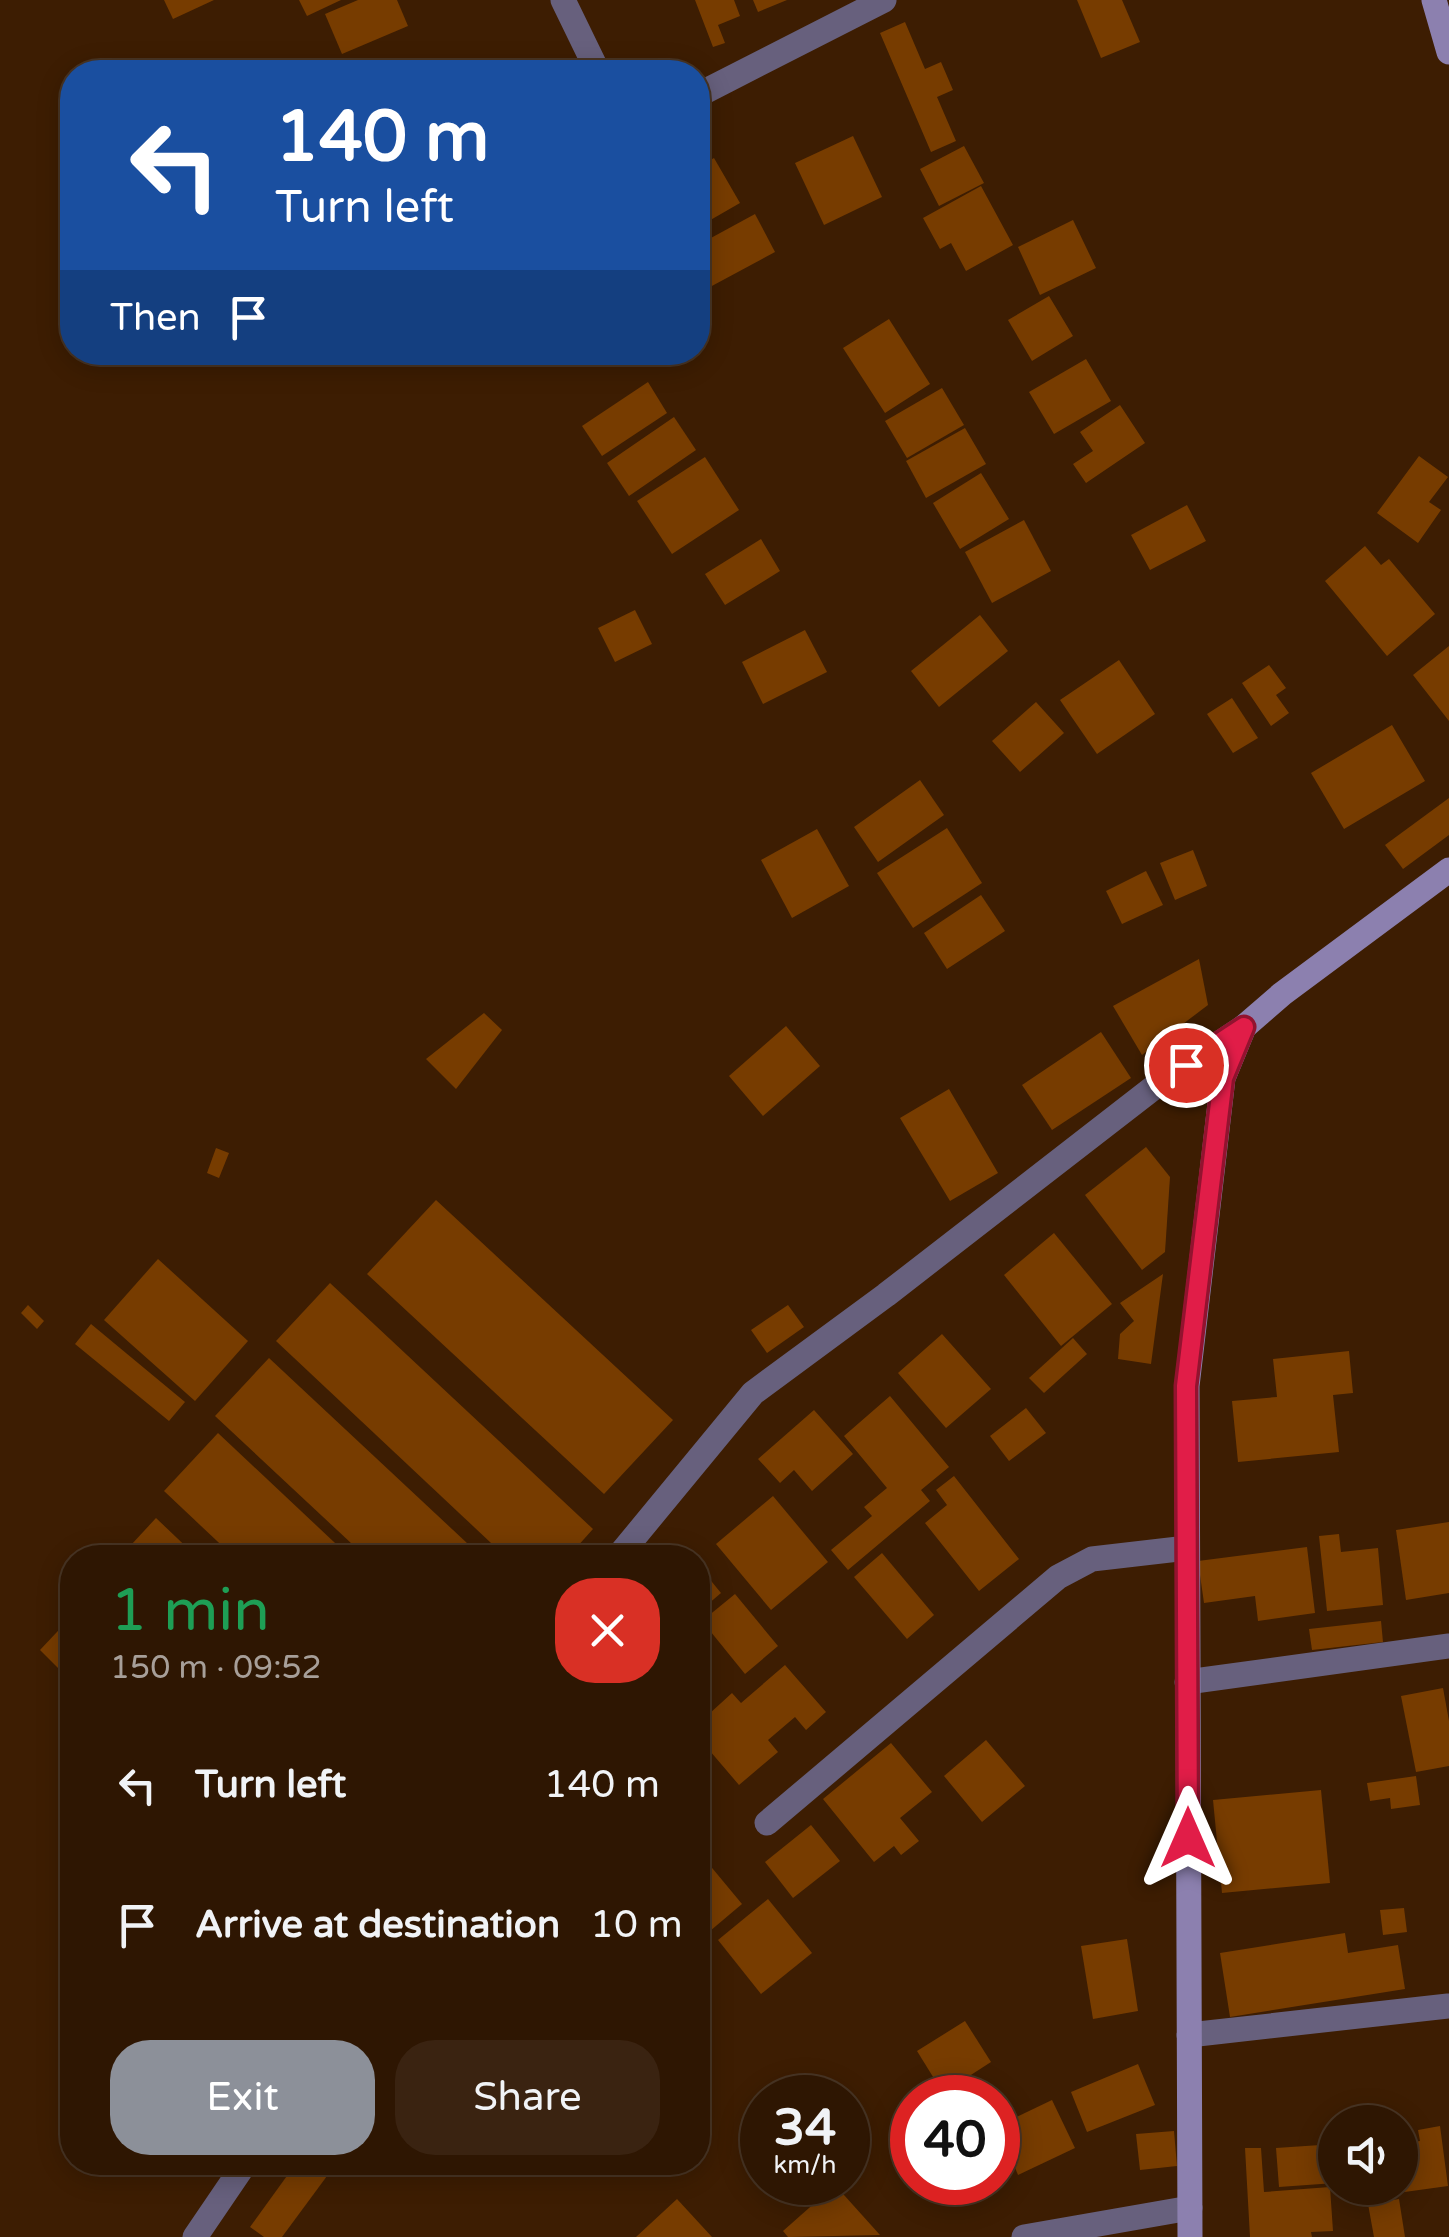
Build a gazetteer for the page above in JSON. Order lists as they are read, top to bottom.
{
  "page": {
    "turn": ["140 m", "Turn left"],
    "then": "Then",
    "heading": ["1 min", "150 m · 09:52"],
    "list": [
      {
        "name": "Turn left",
        "value": "140 m"
      },
      {
        "name": "Arrive at destination",
        "value": "10 m"
      }
    ],
    "buttons": ["Exit", "Share"],
    "speed": "34 km/h",
    "limit": "40"
  }
}
